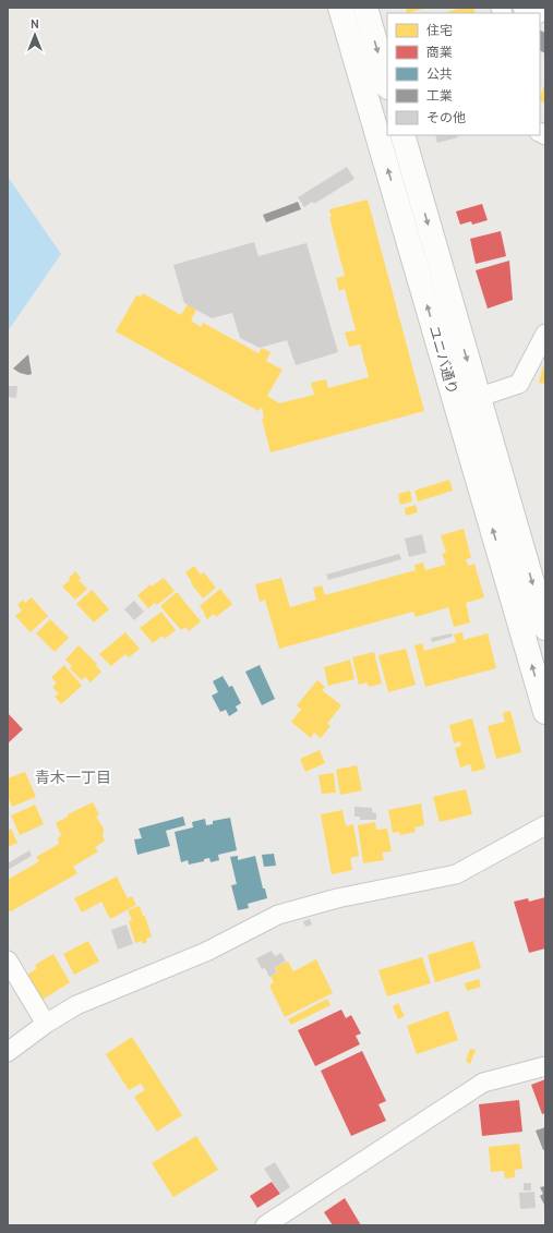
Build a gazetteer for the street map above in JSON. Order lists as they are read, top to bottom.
{
  "streets": {
    "street": ["ユニバ通り"]
  },
  "districts": ["青木一丁目"],
  "legend": [
    "住宅",
    "商業",
    "公共",
    "工業",
    "その他"
  ],
  "north": "top"
}
